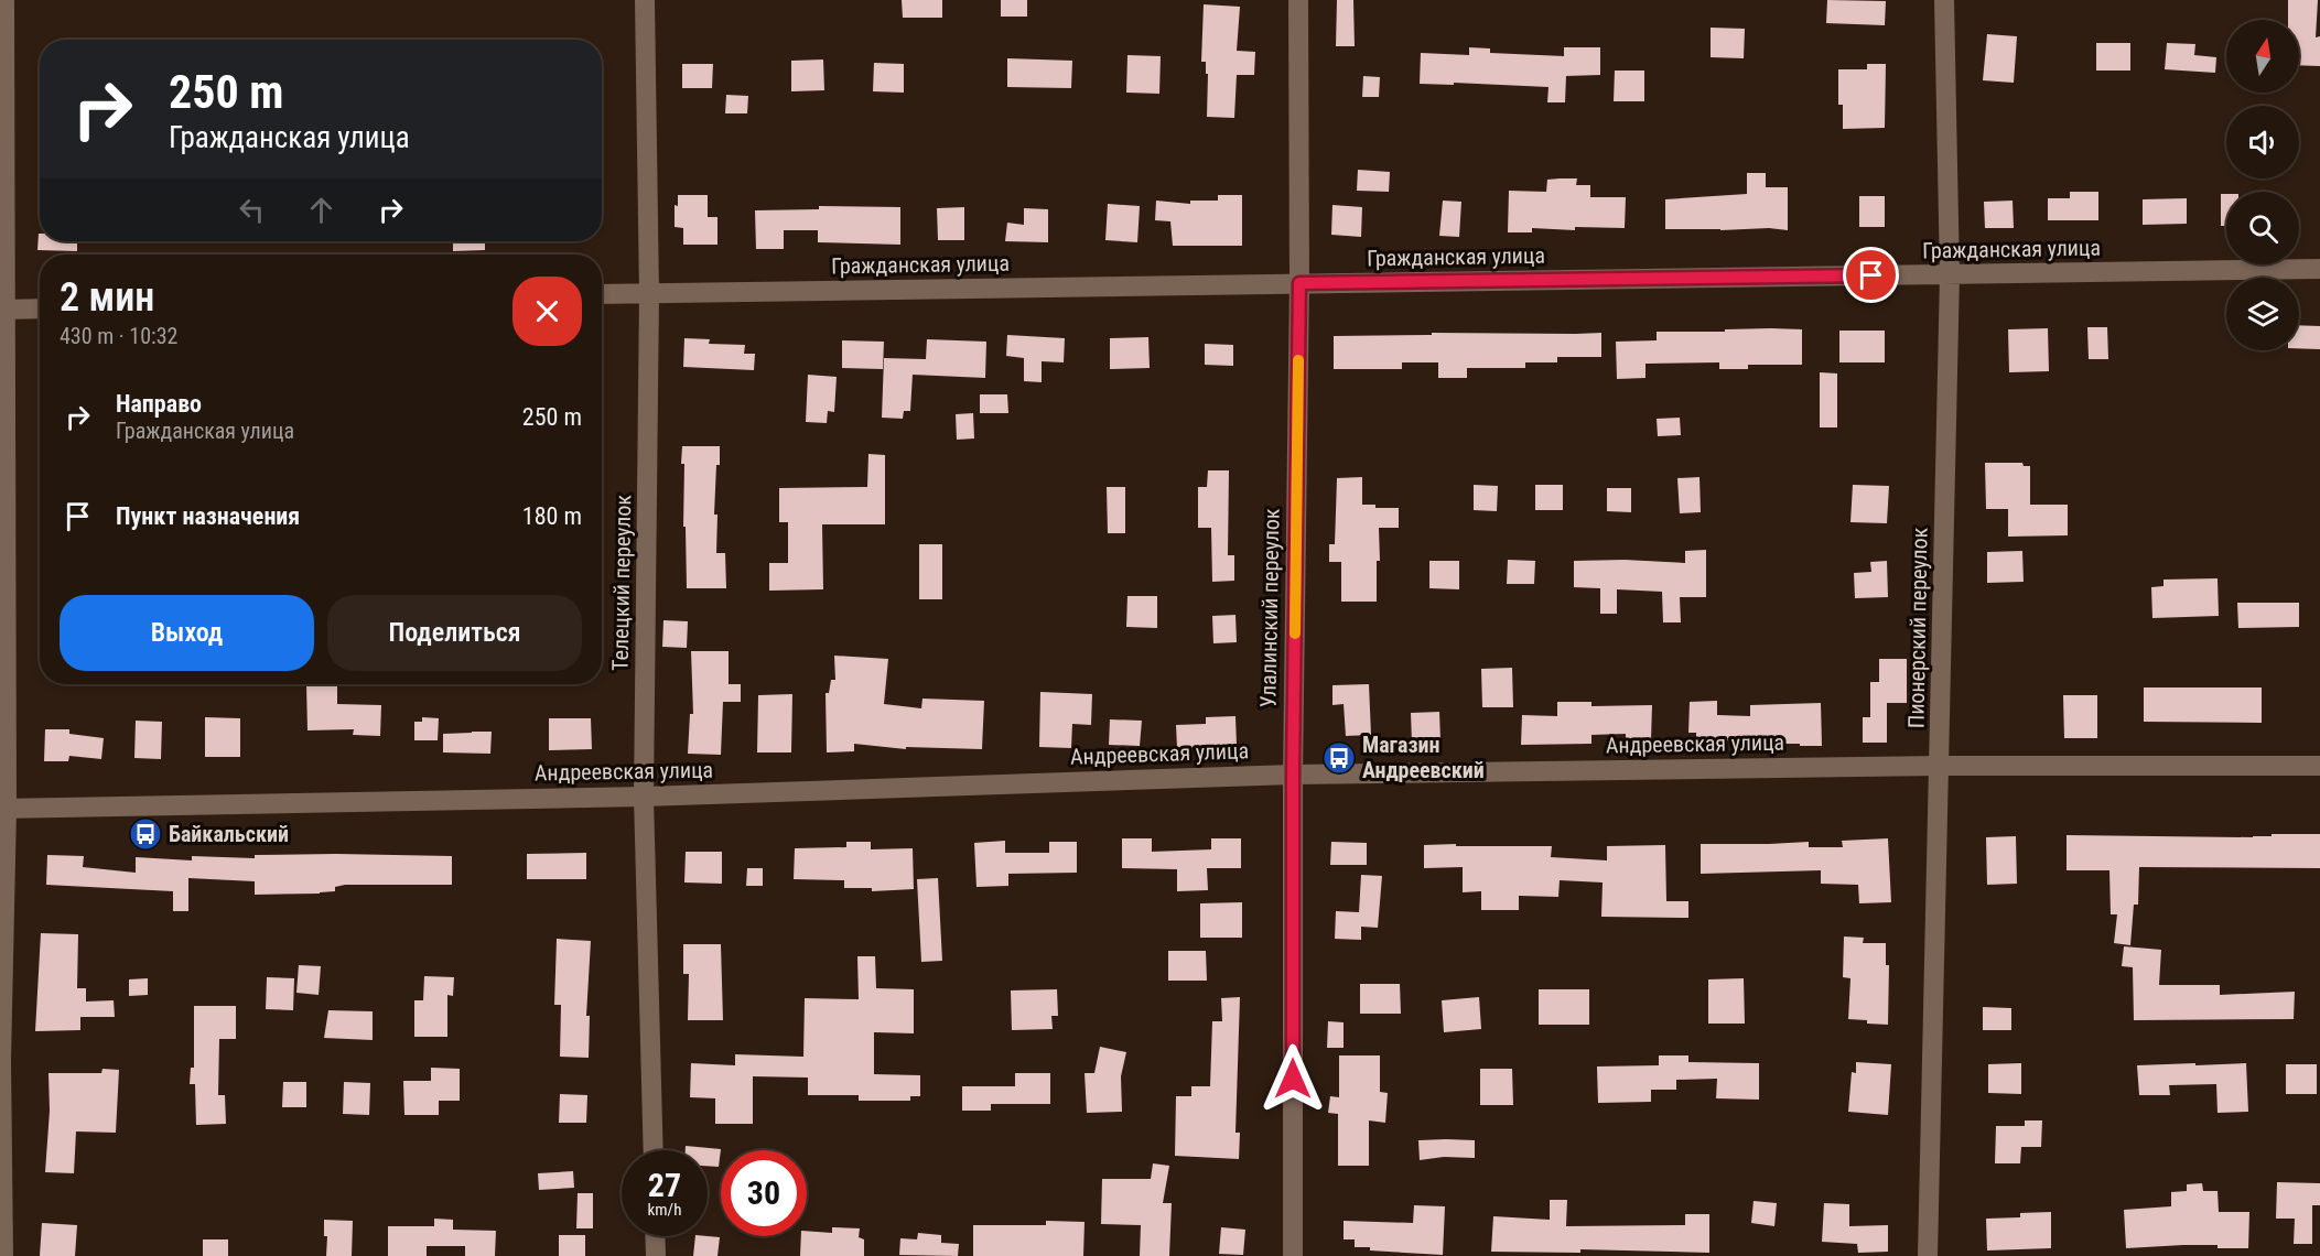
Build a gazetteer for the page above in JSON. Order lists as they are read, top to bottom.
{
  "streets": {
    "street": [
      "Гражданская улица",
      "Телецкий переулок",
      "Улалинский переулок",
      "Пионерский переулок",
      "Андреевская улица"
    ]
  },
  "crossings": [
    ["Гражданская улица", "Телецкий переулок"],
    ["Гражданская улица", "Улалинский переулок"],
    ["Гражданская улица", "Пионерский переулок"],
    ["Телецкий переулок", "Андреевская улица"],
    ["Улалинский переулок", "Андреевская улица"],
    ["Пионерский переулок", "Андреевская улица"]
  ],
  "places": {
    "bus stop": ["Магазин Андреевский", "Байкальский"]
  },
  "north": "top",
  "page": {
    "turn": ["250 m", "Гражданская улица"],
    "heading": ["2 мин", "430 m · 10:32"],
    "list": [
      {
        "name": "Направо",
        "note": "Гражданская улица",
        "value": "250 m"
      },
      {
        "name": "Пункт назначения",
        "value": "180 m"
      }
    ],
    "buttons": ["Выход", "Поделиться"],
    "speed": "27 km/h",
    "limit": "30"
  }
}
